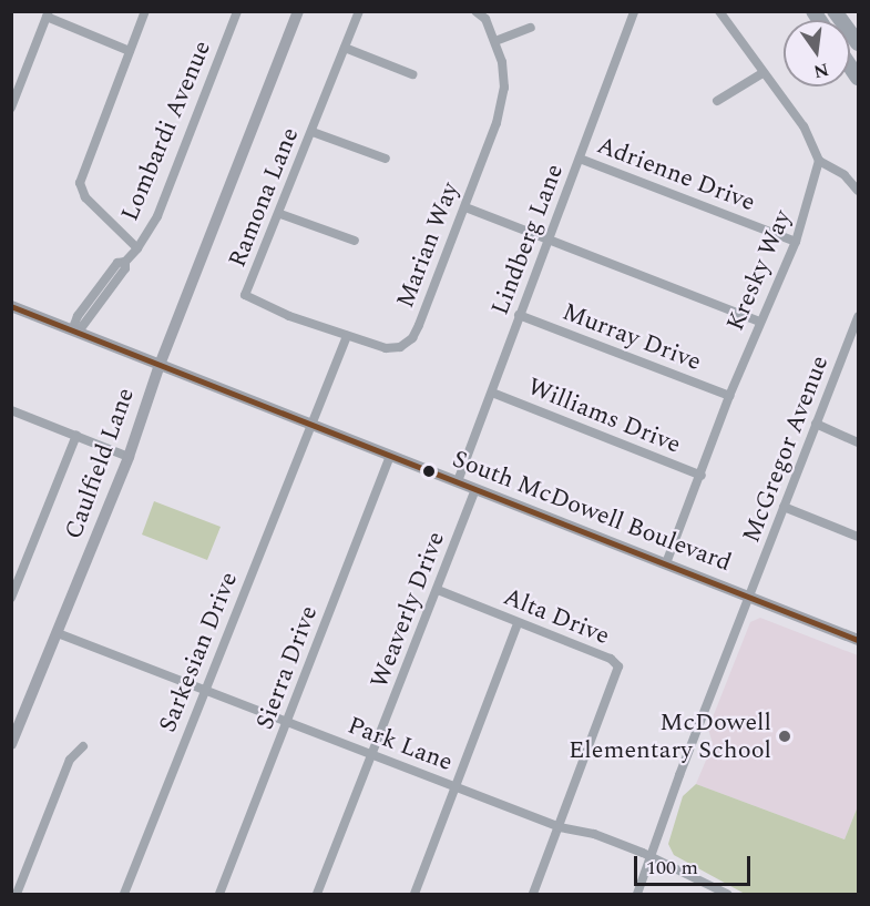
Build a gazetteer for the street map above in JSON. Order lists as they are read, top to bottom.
{
  "streets": {
    "main road": ["Caulfield Lane", "South McDowell Boulevard"],
    "street": [
      "Lombardi Avenue",
      "Adrienne Drive",
      "Ramona Lane",
      "Lindberg Lane",
      "Marian Way",
      "Kresky Way",
      "Murray Drive",
      "Williams Drive",
      "McGregor Avenue",
      "Weaverly Drive",
      "Alta Drive",
      "Sarkesian Drive",
      "Sierra Drive",
      "Park Lane"
    ]
  },
  "crossings": [
    ["Lombardi Avenue", "South McDowell Boulevard"],
    ["Adrienne Drive", "Lindberg Lane"],
    ["Adrienne Drive", "Kresky Way"],
    ["Ramona Lane", "Marian Way"],
    ["Lindberg Lane", "Murray Drive"],
    ["Lindberg Lane", "Williams Drive"],
    ["Lindberg Lane", "South McDowell Boulevard"],
    ["Kresky Way", "Murray Drive"],
    ["Kresky Way", "Williams Drive"],
    ["Kresky Way", "South McDowell Boulevard"],
    ["McGregor Avenue", "South McDowell Boulevard"],
    ["McGregor Avenue", "Park Lane"],
    ["Caulfield Lane", "South McDowell Boulevard"],
    ["Caulfield Lane", "Park Lane"],
    ["South McDowell Boulevard", "Weaverly Drive"],
    ["South McDowell Boulevard", "Sarkesian Drive"],
    ["South McDowell Boulevard", "Sierra Drive"],
    ["Weaverly Drive", "Alta Drive"],
    ["Weaverly Drive", "Park Lane"],
    ["Alta Drive", "Park Lane"],
    ["Sarkesian Drive", "Park Lane"],
    ["Sierra Drive", "Park Lane"]
  ],
  "places": ["McDowell Elementary School"],
  "scale_bar": "100 m",
  "north": "bottom"
}
